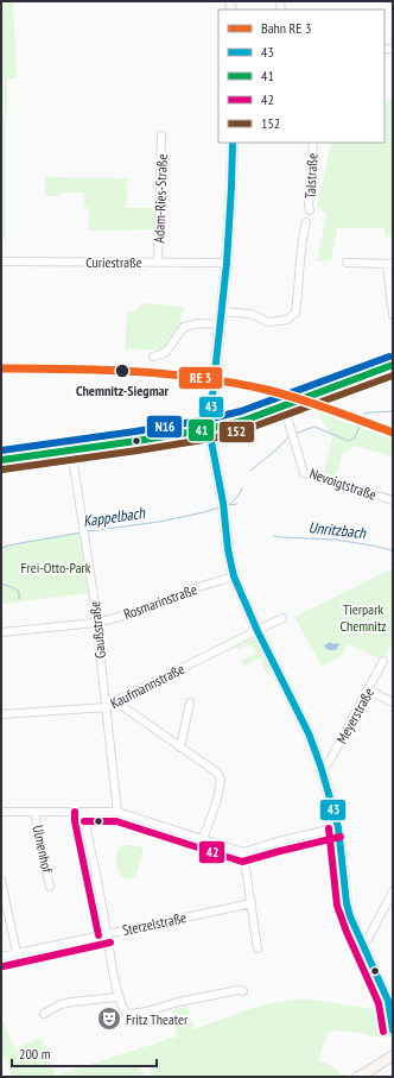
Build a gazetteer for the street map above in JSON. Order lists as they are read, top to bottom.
{
  "streets": {
    "street": [
      "Talstraße",
      "Adam-Ries-Straße",
      "Curiestraße",
      "Nevoigtstraße",
      "Rosmarinstraße",
      "Gaußstraße",
      "Kaufmannstraße",
      "Meyerstraße",
      "Ulmenhof",
      "Sterzelstraße"
    ]
  },
  "crossings": [
    ["Adam-Ries-Straße", "Curiestraße"],
    ["Rosmarinstraße", "Gaußstraße"],
    ["Gaußstraße", "Kaufmannstraße"]
  ],
  "water": ["Kappelbach", "Unritzbach"],
  "parks": ["Frei-Otto-Park", "Tierpark Chemnitz"],
  "places": {
    "other": ["Chemnitz-Siegmar"],
    "theatre": ["Fritz Theater"]
  },
  "lines": [
    "transit line 43",
    "transit line N16",
    "transit line 41",
    "transit line 152",
    "transit line 42"
  ],
  "legend": [
    "Bahn RE 3",
    "43",
    "41",
    "42",
    "152"
  ],
  "scale_bar": "200 m"
}
